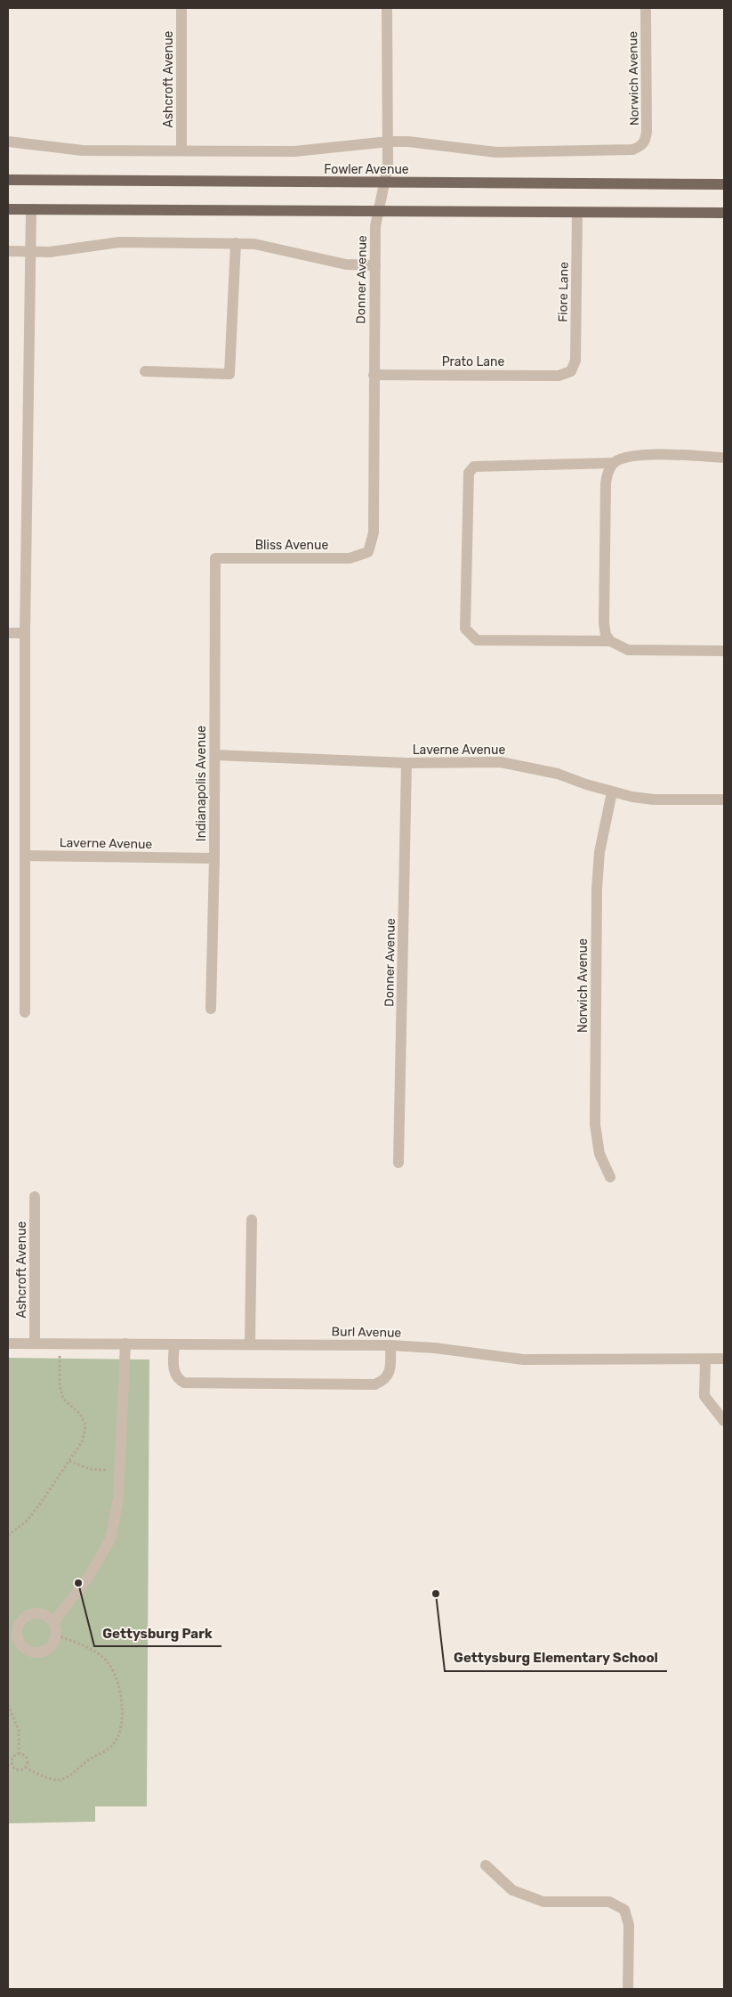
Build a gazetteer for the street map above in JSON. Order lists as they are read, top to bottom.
{
  "streets": {
    "main road": ["Fowler Avenue"],
    "street": [
      "Norwich Avenue",
      "Ashcroft Avenue",
      "Donner Avenue",
      "Fiore Lane",
      "Prato Lane",
      "Bliss Avenue",
      "Laverne Avenue",
      "Indianapolis Avenue",
      "Burl Avenue"
    ]
  },
  "crossings": [
    ["Norwich Avenue", "Fowler Avenue"],
    ["Norwich Avenue", "Laverne Avenue"],
    ["Ashcroft Avenue", "Fowler Avenue"],
    ["Ashcroft Avenue", "Burl Avenue"],
    ["Fowler Avenue", "Donner Avenue"],
    ["Donner Avenue", "Prato Lane"],
    ["Donner Avenue", "Bliss Avenue"],
    ["Donner Avenue", "Laverne Avenue"],
    ["Fiore Lane", "Prato Lane"],
    ["Bliss Avenue", "Indianapolis Avenue"],
    ["Laverne Avenue", "Indianapolis Avenue"]
  ],
  "places": ["Gettysburg Park", "Gettysburg Elementary School"]
}
